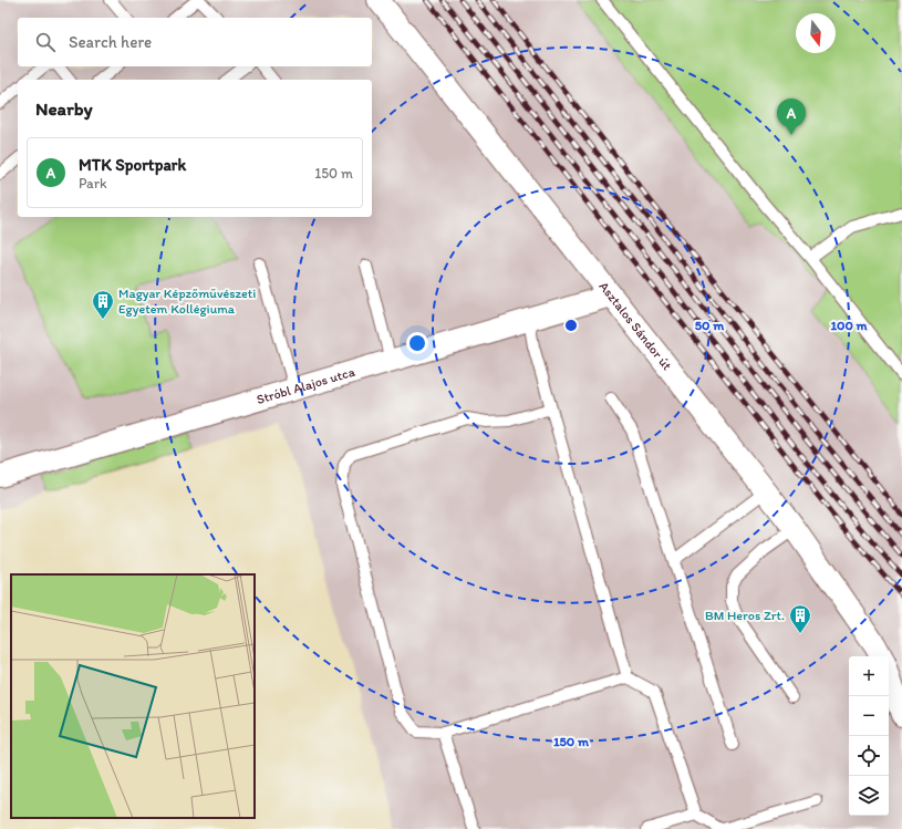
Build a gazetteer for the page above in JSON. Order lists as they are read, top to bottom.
{
  "streets": {
    "street": ["Asztalos Sándor út", "Stróbl Alajos utca"]
  },
  "crossings": [
    ["Asztalos Sándor út", "Stróbl Alajos utca"]
  ],
  "places": {
    "building": ["Magyar Képzőművészeti Egyetem Kollégiuma", "BM Heros Zrt."]
  },
  "north": "bottom",
  "page": {
    "search": "Search here",
    "heading": "Nearby",
    "pins": "A",
    "list": [
      {
        "mark": "A",
        "name": "MTK Sportpark",
        "note": "Park",
        "value": "150 m"
      }
    ],
    "map_buttons": ["+", "−"]
  },
  "rings": ["50 m", "100 m", "150 m"]
}
